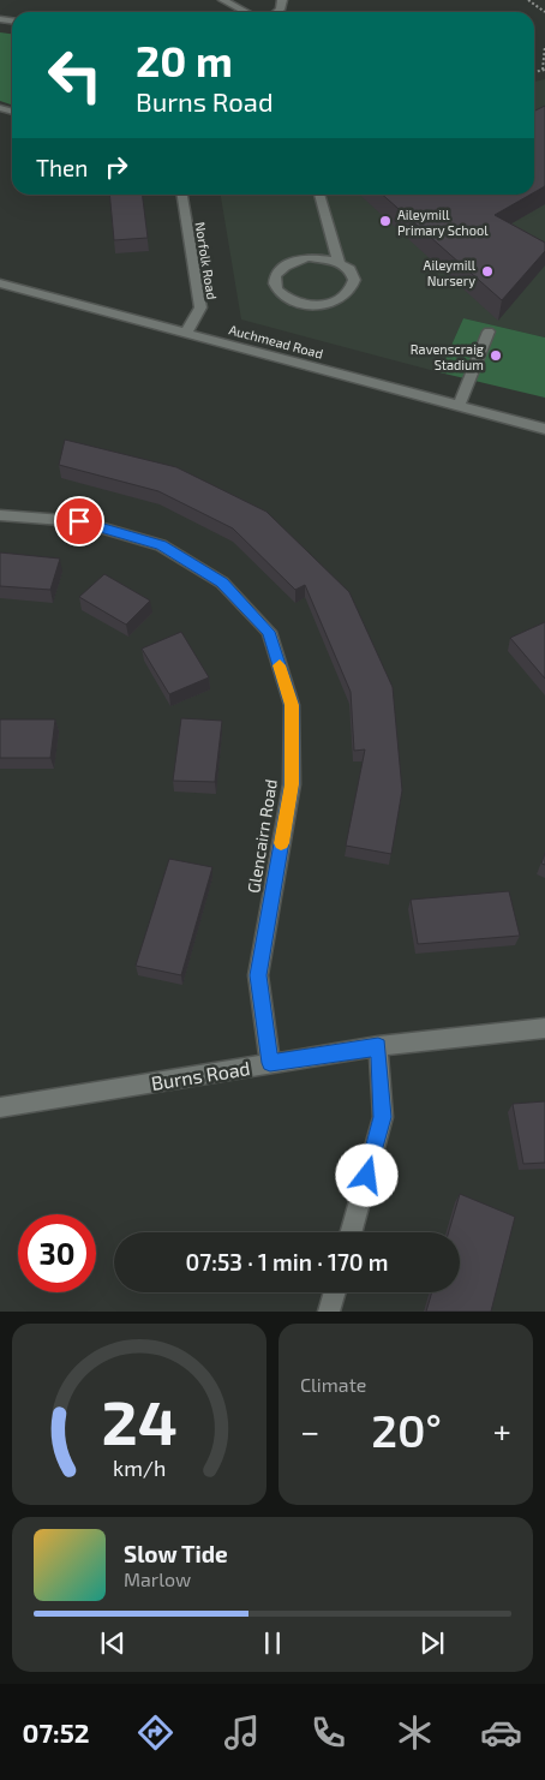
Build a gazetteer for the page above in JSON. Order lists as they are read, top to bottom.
{
  "streets": {
    "street": [
      "Norfolk Road",
      "Auchmead Road",
      "Glencairn Road",
      "Burns Road"
    ]
  },
  "crossings": [
    ["Norfolk Road", "Auchmead Road"],
    ["Glencairn Road", "Burns Road"]
  ],
  "places": ["Aileymill Primary School", "Aileymill Nursery", "Ravenscraig Stadium"],
  "page": {
    "turn": ["20 m", "Burns Road"],
    "then": "Then",
    "limit": "30",
    "trip": "07:53 · 1 min · 170 m",
    "tile": "Climate",
    "heat": ["−", "20°", "+"],
    "song": ["Slow Tide", "Marlow"],
    "tabs": "07:52",
    "gauge": ["24", "km/h"]
  }
}
